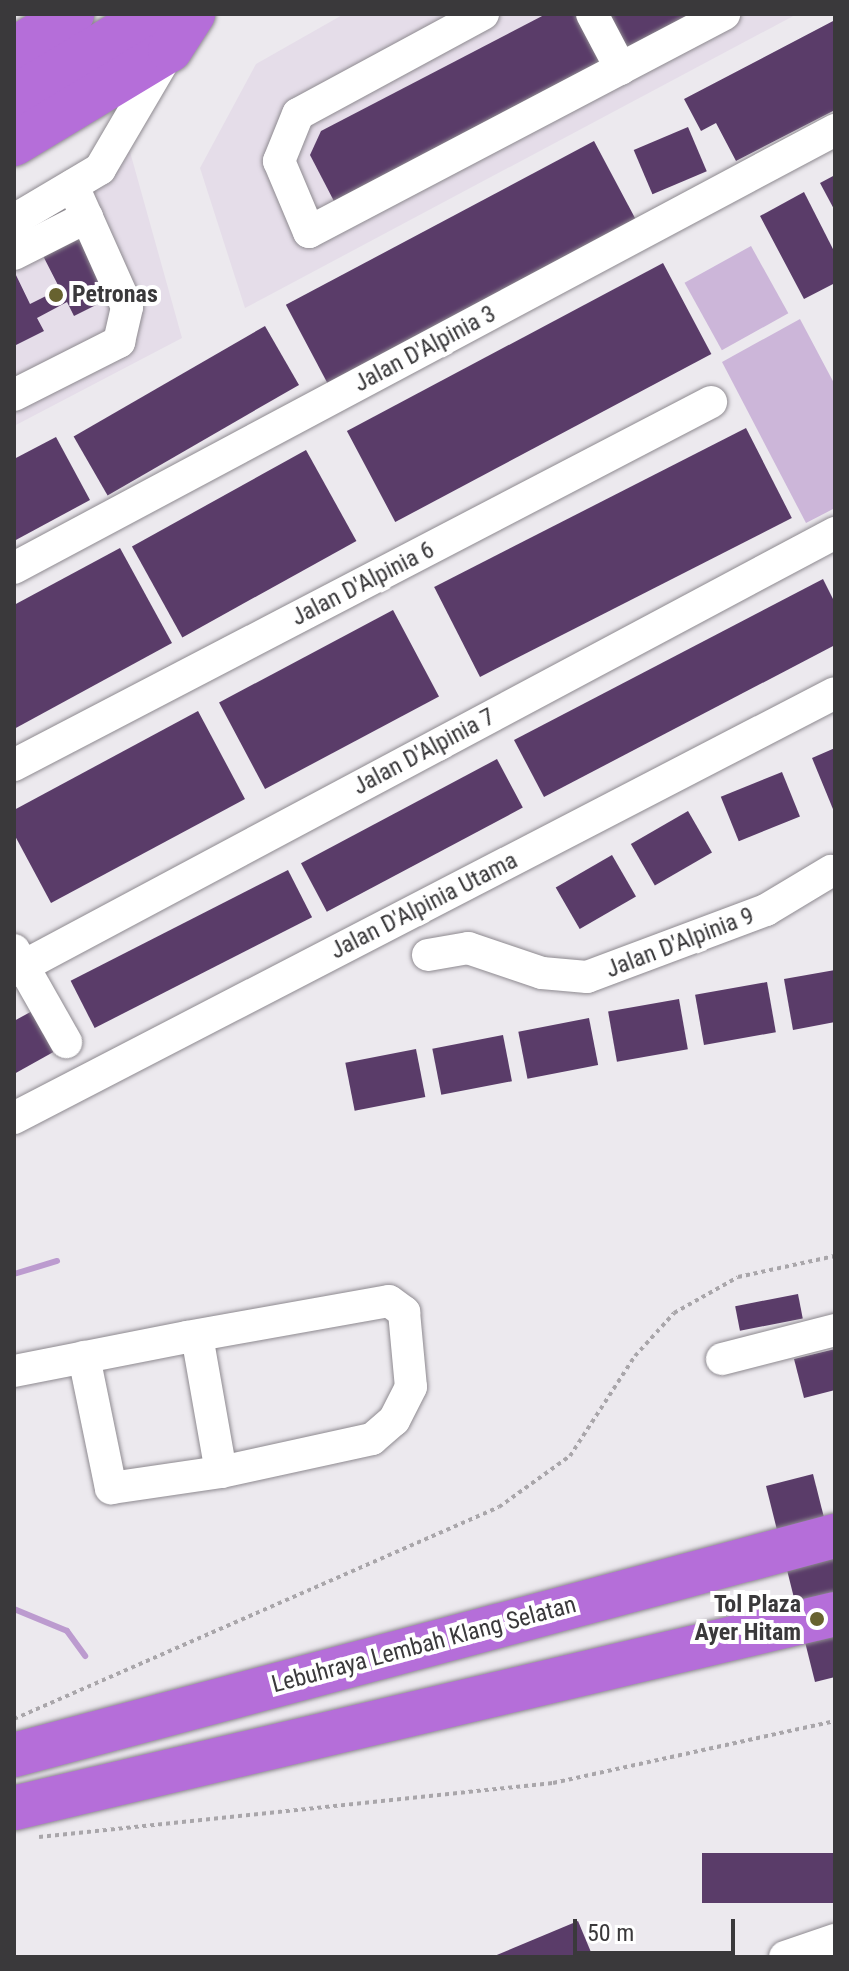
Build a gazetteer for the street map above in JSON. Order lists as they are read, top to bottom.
{
  "streets": {
    "highway": ["Lebuhraya Lembah Klang Selatan"],
    "street": [
      "Jalan D'Alpinia 3",
      "Jalan D'Alpinia 6",
      "Jalan D'Alpinia 7",
      "Jalan D'Alpinia Utama",
      "Jalan D'Alpinia 9"
    ]
  },
  "places": ["Petronas", "Tol Plaza Ayer Hitam"],
  "scale_bar": "50 m"
}
